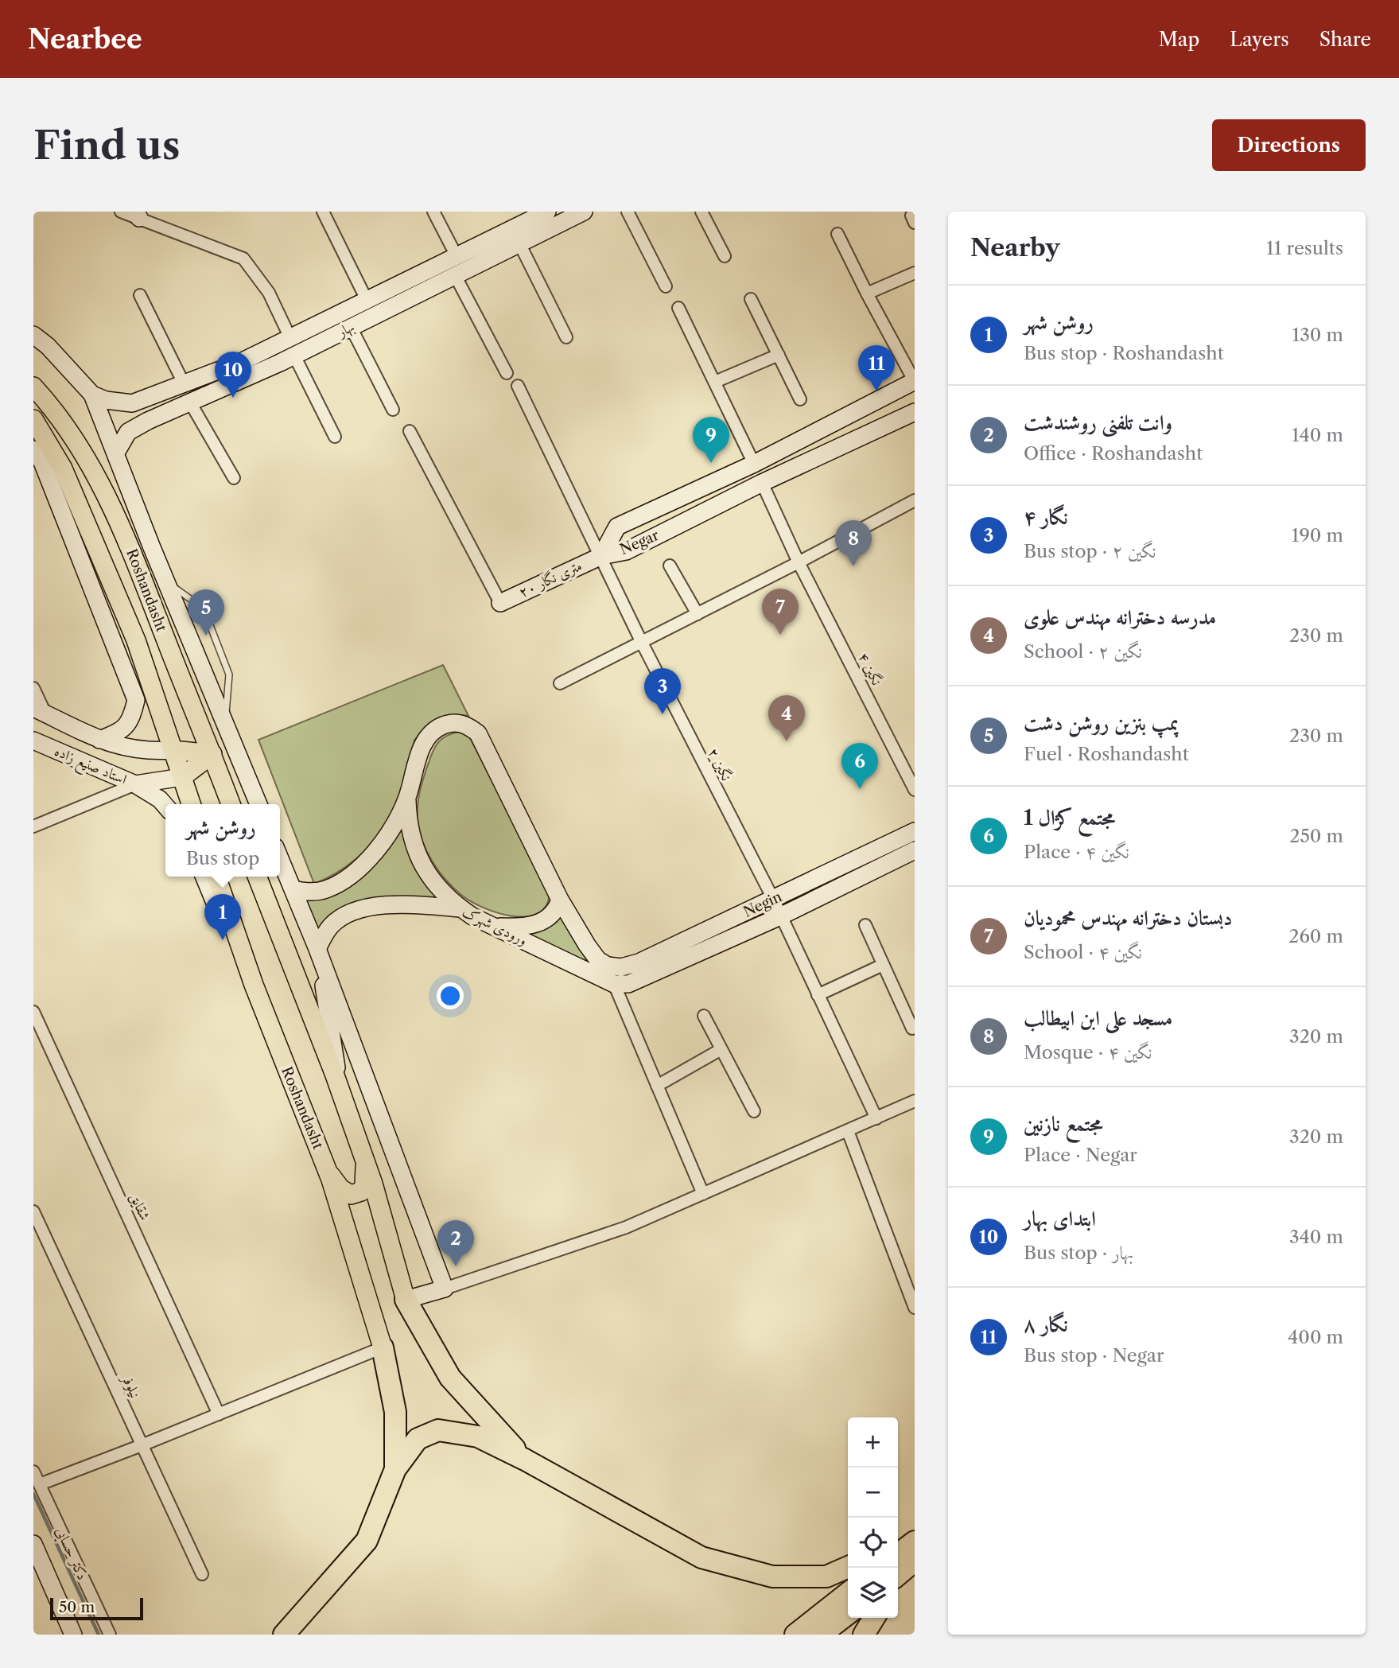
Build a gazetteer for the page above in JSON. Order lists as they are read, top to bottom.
{
  "streets": {
    "main road": ["Roshandasht"],
    "street": [
      "بهار",
      "Negar",
      "۲۰ متری نگار",
      "نگین ۴",
      "نگین ۲",
      "استاد صنیع زاده",
      "Negin",
      "ورودی شهرک",
      "شقایق",
      "نیلوفر",
      "دکتر حسابی"
    ]
  },
  "crossings": [
    ["Negar", "۲۰ متری نگار"],
    ["Negar", "نگین ۴"],
    ["Negar", "نگین ۲"],
    ["۲۰ متری نگار", "نگین ۲"],
    ["Roshandasht", "استاد صنیع زاده"],
    ["نگین ۲", "Negin"],
    ["Negin", "ورودی شهرک"]
  ],
  "scale_bar": "50 m",
  "page": {
    "header": "Nearbee",
    "nav": ["Map", "Layers", "Share"],
    "buttons": "Directions",
    "title": "Find us",
    "heading": ["Nearby", "11 results"],
    "list": [
      {
        "mark": "1",
        "name": "روشن شهر",
        "note": "Bus stop · Roshandasht",
        "value": "130 m"
      },
      {
        "mark": "2",
        "name": "وانت تلفنی روشندشت",
        "note": "Office · Roshandasht",
        "value": "140 m"
      },
      {
        "mark": "3",
        "name": "نگار ۴",
        "note": "Bus stop · نگین ۲",
        "value": "190 m"
      },
      {
        "mark": "4",
        "name": "مدرسه دخترانه مهندس علوی",
        "note": "School · نگین ۲",
        "value": "230 m"
      },
      {
        "mark": "5",
        "name": "پمپ بنزین روشن دشت",
        "note": "Fuel · Roshandasht",
        "value": "230 m"
      },
      {
        "mark": "6",
        "name": "مجتمع کژال 1",
        "note": "Place · نگین ۴",
        "value": "250 m"
      },
      {
        "mark": "7",
        "name": "دبستان دخترانه مهندس محمودیان",
        "note": "School · نگین ۴",
        "value": "260 m"
      },
      {
        "mark": "8",
        "name": "مسجد علی ابن ابیطالب",
        "note": "Mosque · نگین ۴",
        "value": "320 m"
      },
      {
        "mark": "9",
        "name": "مجتمع نازنین",
        "note": "Place · Negar",
        "value": "320 m"
      },
      {
        "mark": "10",
        "name": "ابتدای بهار",
        "note": "Bus stop · بهار",
        "value": "340 m"
      },
      {
        "mark": "11",
        "name": "نگار ۸",
        "note": "Bus stop · Negar",
        "value": "400 m"
      }
    ],
    "pins": [
      "11",
      "10",
      "9",
      "8",
      "7",
      "5",
      "3",
      "4",
      "6",
      "1",
      "2"
    ],
    "popup": ["روشن شهر", "Bus stop"],
    "map_buttons": ["+", "−"],
    "scale": "50 m"
  }
}
